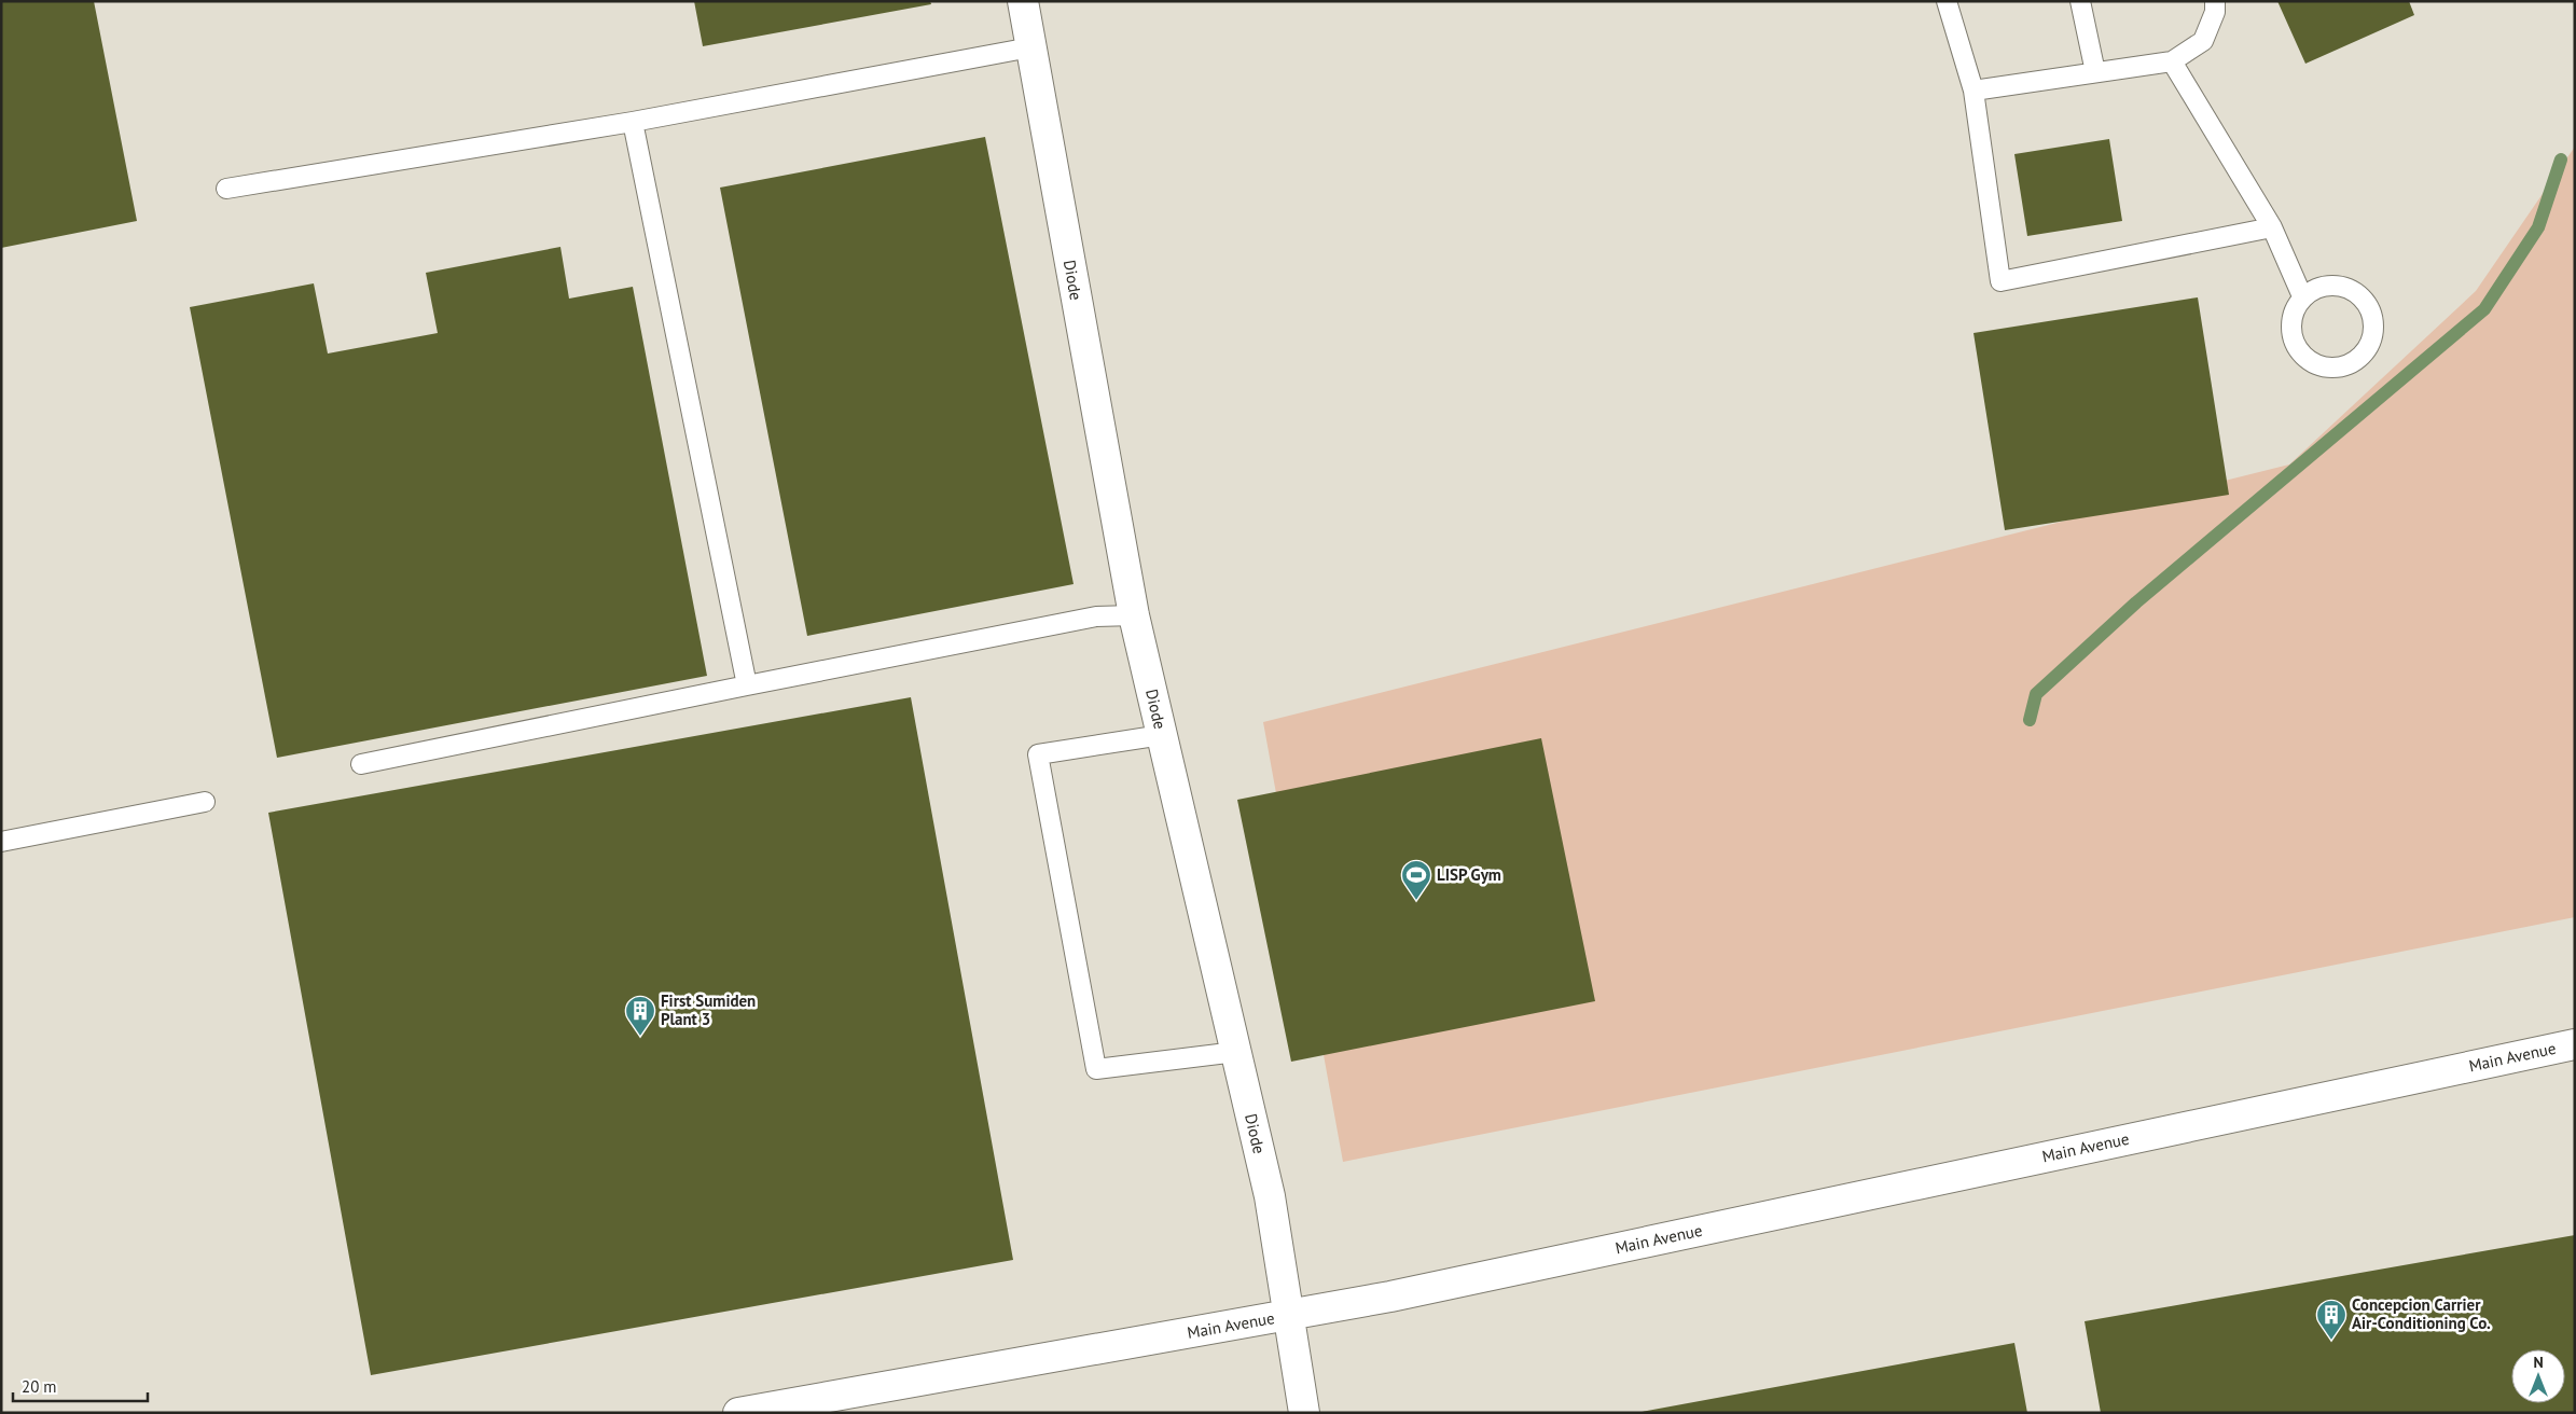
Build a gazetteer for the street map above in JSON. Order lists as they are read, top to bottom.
{
  "streets": {
    "street": ["Diode", "Main Avenue"]
  },
  "crossings": [
    ["Diode", "Main Avenue"]
  ],
  "places": {
    "sports": ["LISP Gym"],
    "building": ["First Sumiden Plant 3", "Concepcion Carrier Air-Conditioning Co."]
  },
  "scale_bar": "20 m",
  "north": "top"
}
